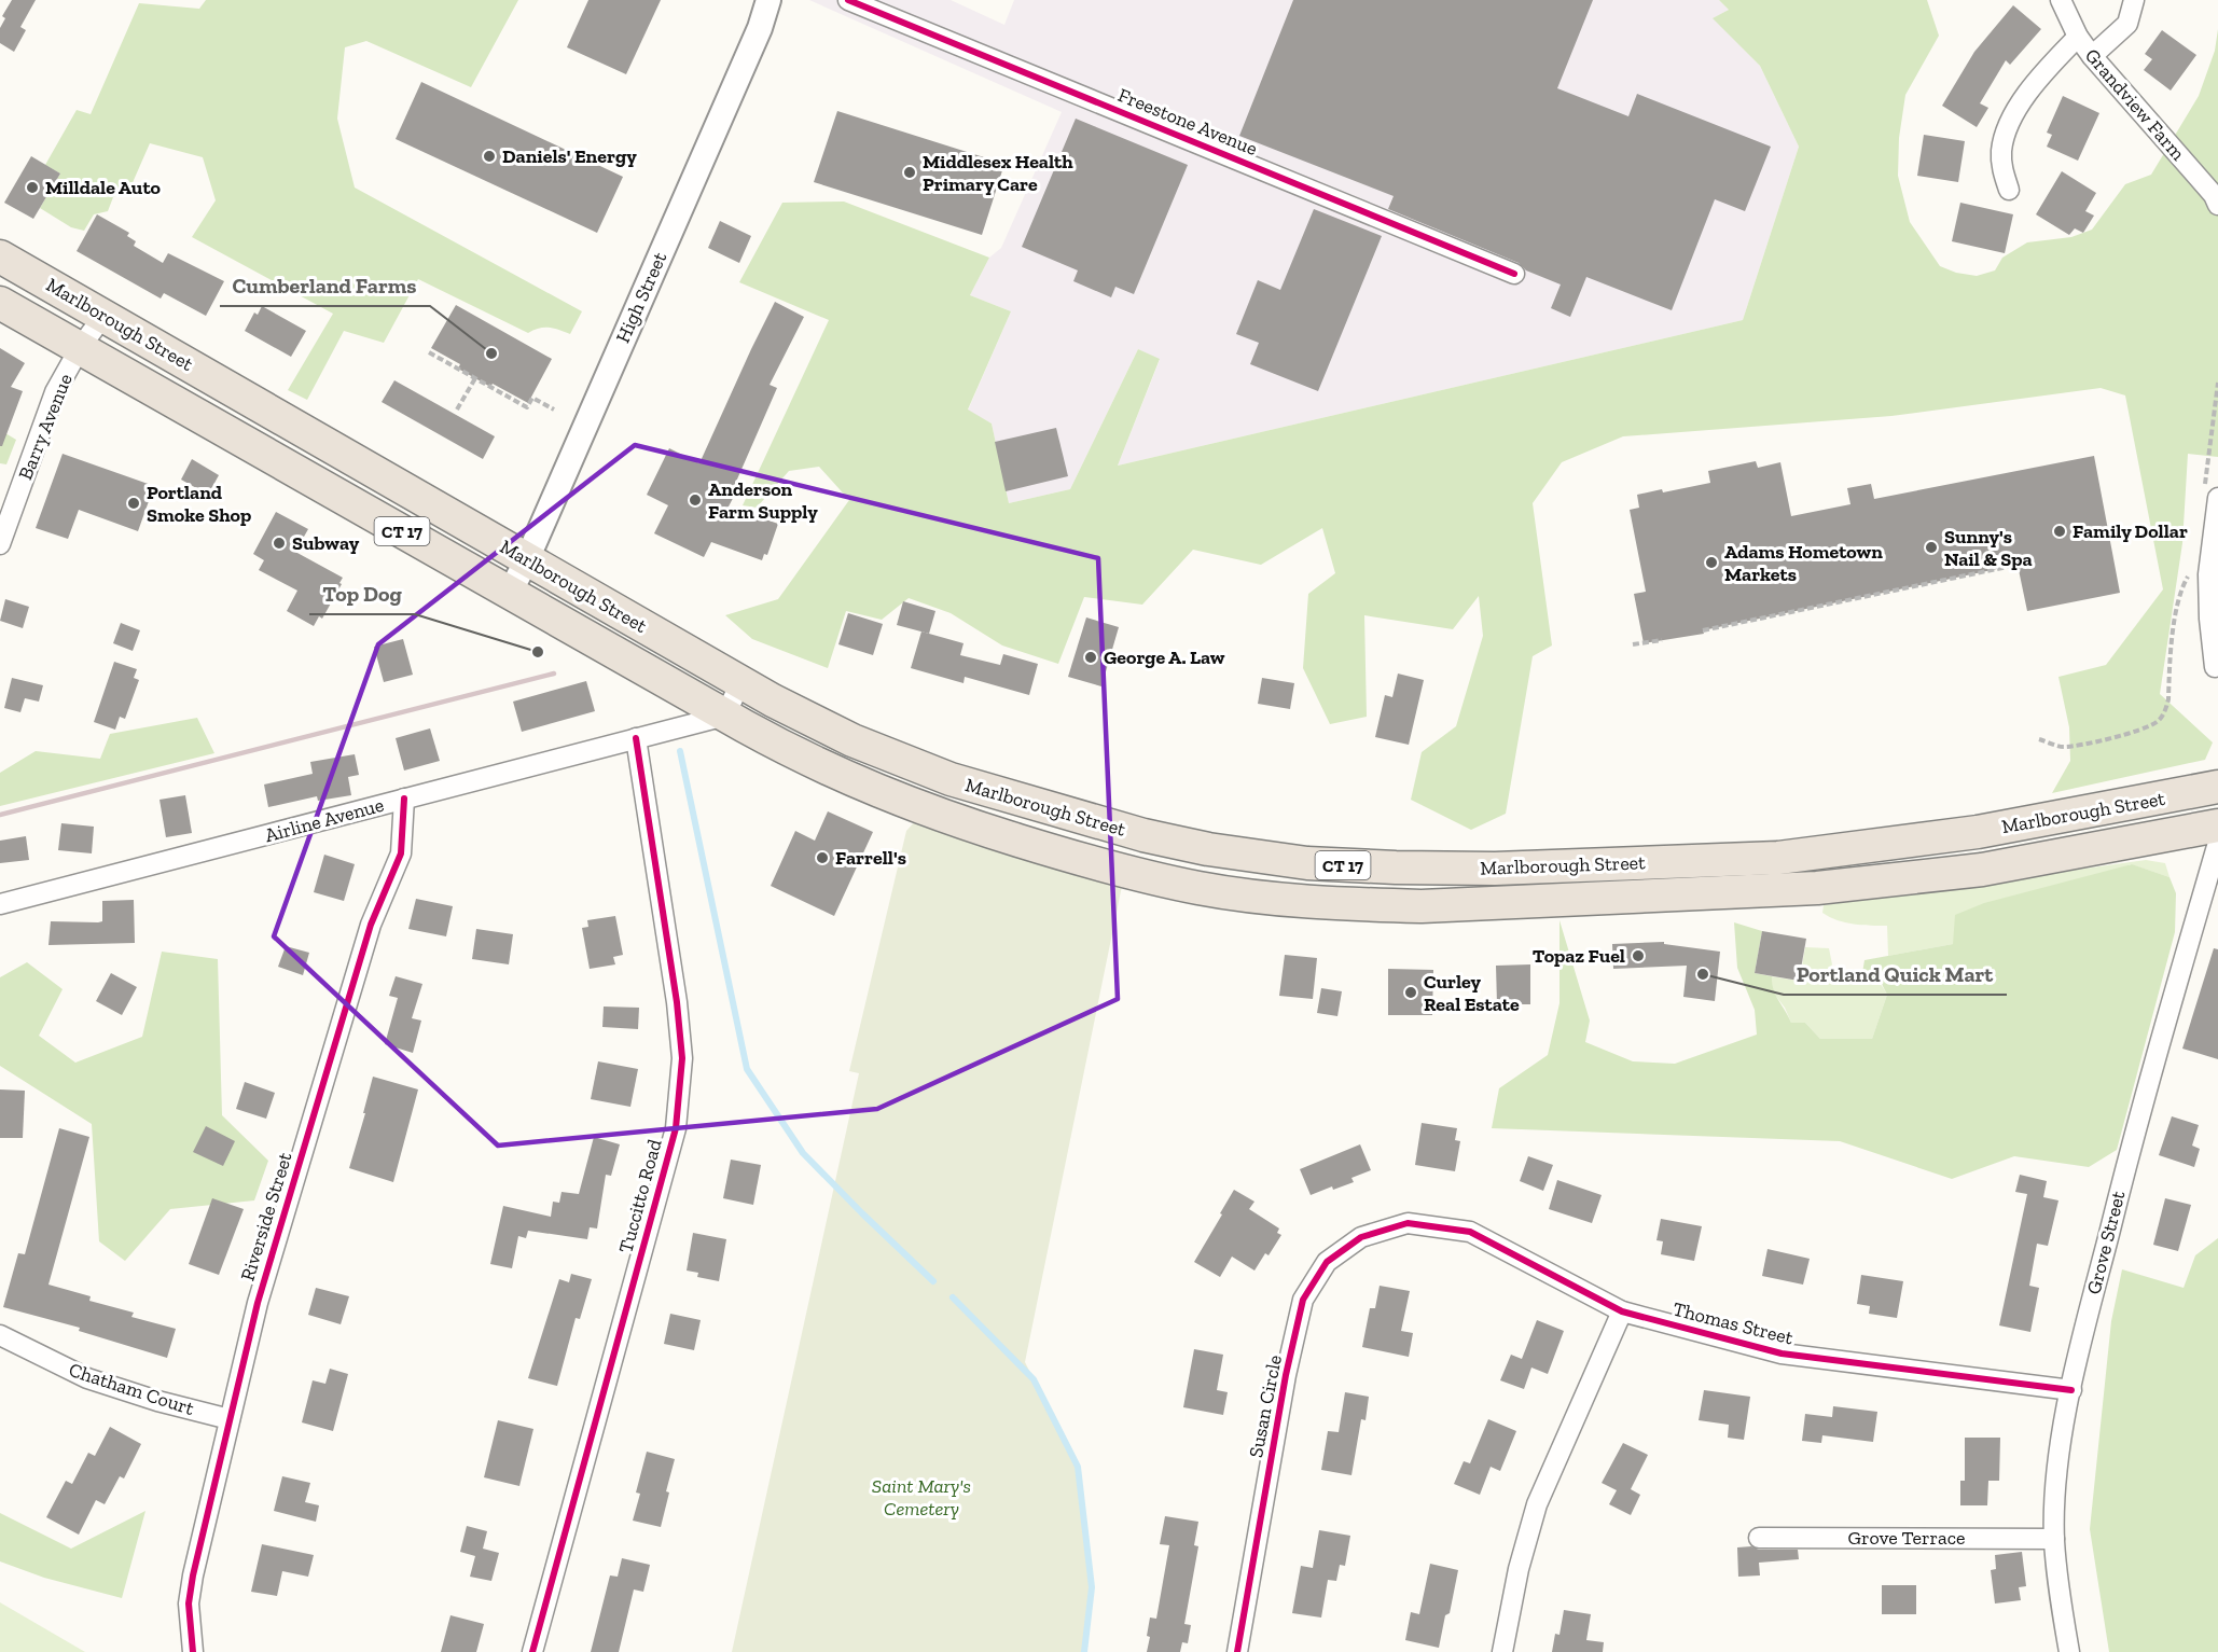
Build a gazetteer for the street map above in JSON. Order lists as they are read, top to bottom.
{
  "streets": {
    "highway": ["Marlborough Street", "CT 17"],
    "street": [
      "Grandview Farm",
      "Freestone Avenue",
      "High Street",
      "Barry Avenue",
      "Airline Avenue",
      "Tuccitto Road",
      "Riverside Street",
      "Grove Street",
      "Thomas Street",
      "Chatham Court",
      "Susan Circle",
      "Grove Terrace"
    ]
  },
  "crossings": [
    ["High Street", "Marlborough Street"],
    ["Marlborough Street", "Barry Avenue"],
    ["Marlborough Street", "Airline Avenue"],
    ["Airline Avenue", "Tuccitto Road"],
    ["Airline Avenue", "Riverside Street"],
    ["Riverside Street", "Chatham Court"],
    ["Grove Street", "Thomas Street"],
    ["Grove Street", "Grove Terrace"],
    ["Thomas Street", "Susan Circle"]
  ],
  "parks": ["Saint Mary's Cemetery"],
  "places": [
    "Daniels' Energy",
    "Middlesex Health Primary Care",
    "Milldale Auto",
    "Cumberland Farms",
    "Anderson Farm Supply",
    "Portland Smoke Shop",
    "Family Dollar",
    "Subway",
    "Sunny's Nail & Spa",
    "Adams Hometown Markets",
    "Top Dog",
    "George A. Law",
    "Farrell's",
    "Topaz Fuel",
    "Portland Quick Mart",
    "Curley Real Estate"
  ]
}
